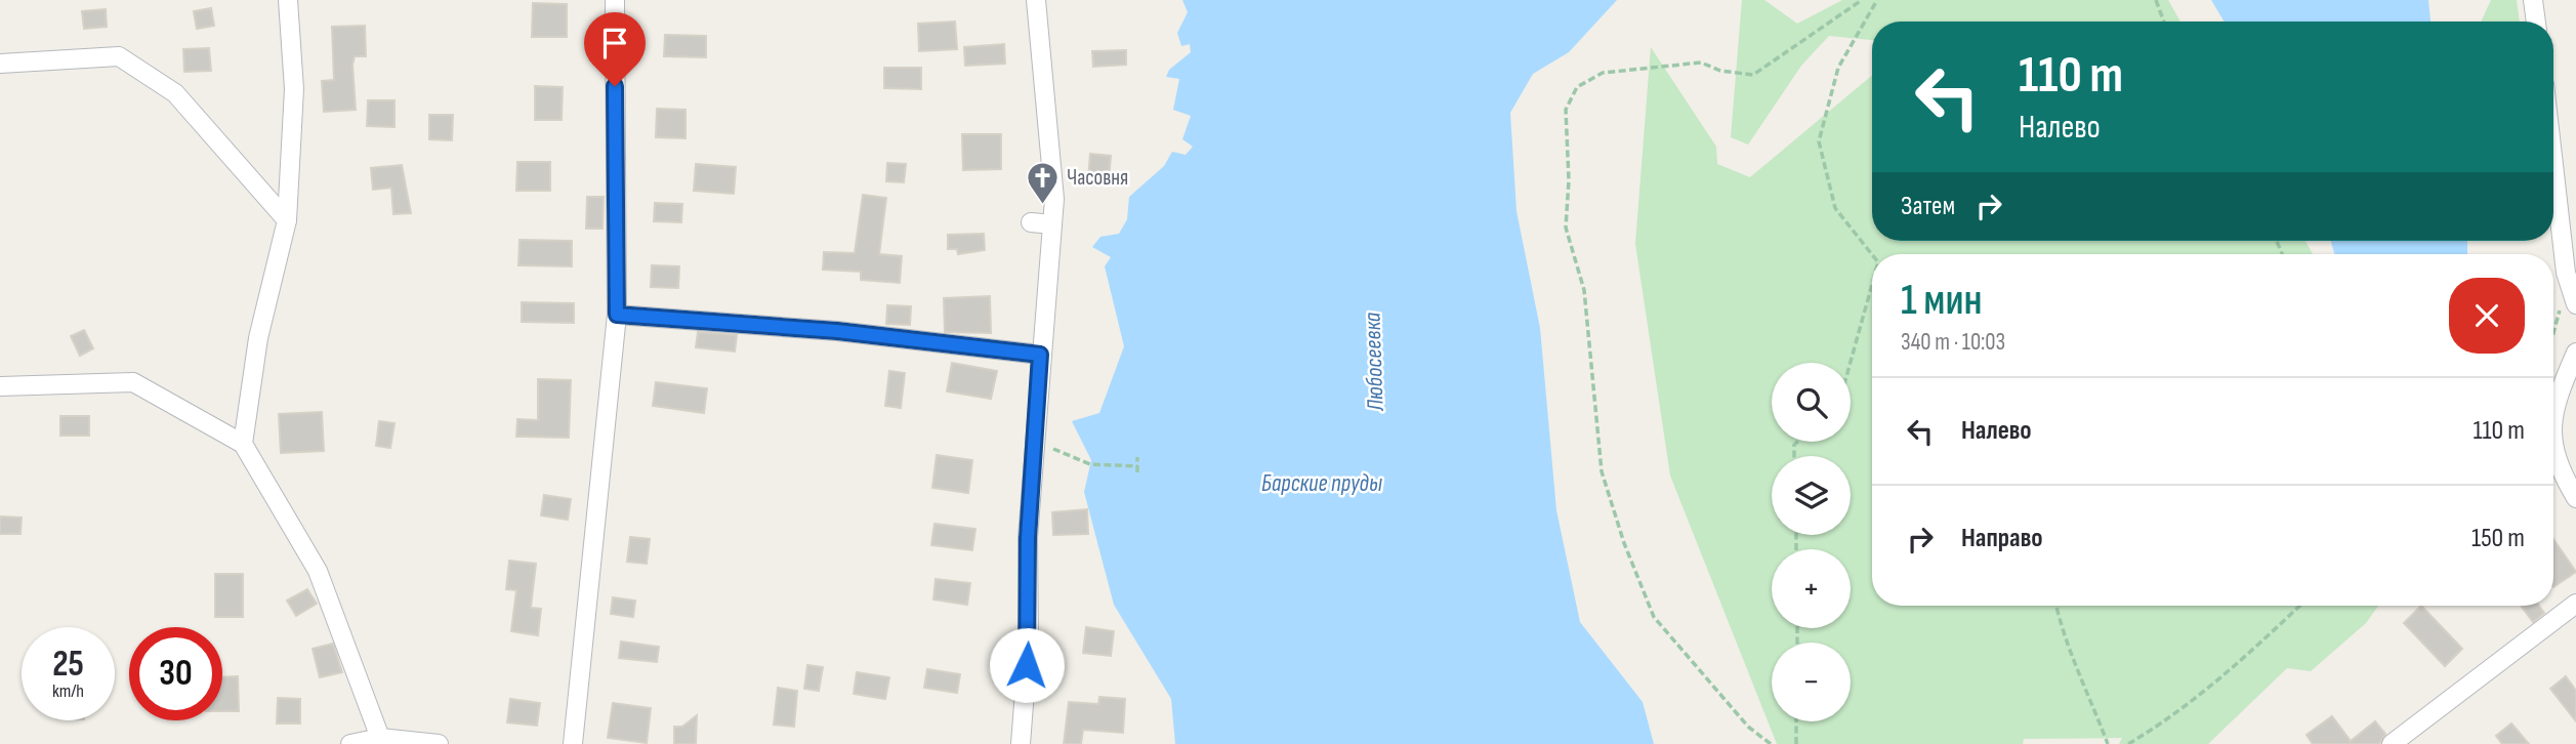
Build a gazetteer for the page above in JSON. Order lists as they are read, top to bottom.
{
  "water": ["Любосеевка", "Барские пруды"],
  "places": {
    "church": ["Часовня"]
  },
  "page": {
    "turn": ["110 m", "Налево"],
    "then": "Затем",
    "heading": ["1 мин", "340 m · 10:03"],
    "map_buttons": ["+", "−"],
    "list": [
      {
        "name": "Налево",
        "value": "110 m"
      },
      {
        "name": "Направо",
        "value": "150 m"
      }
    ],
    "speed": "25 km/h",
    "limit": "30"
  }
}
